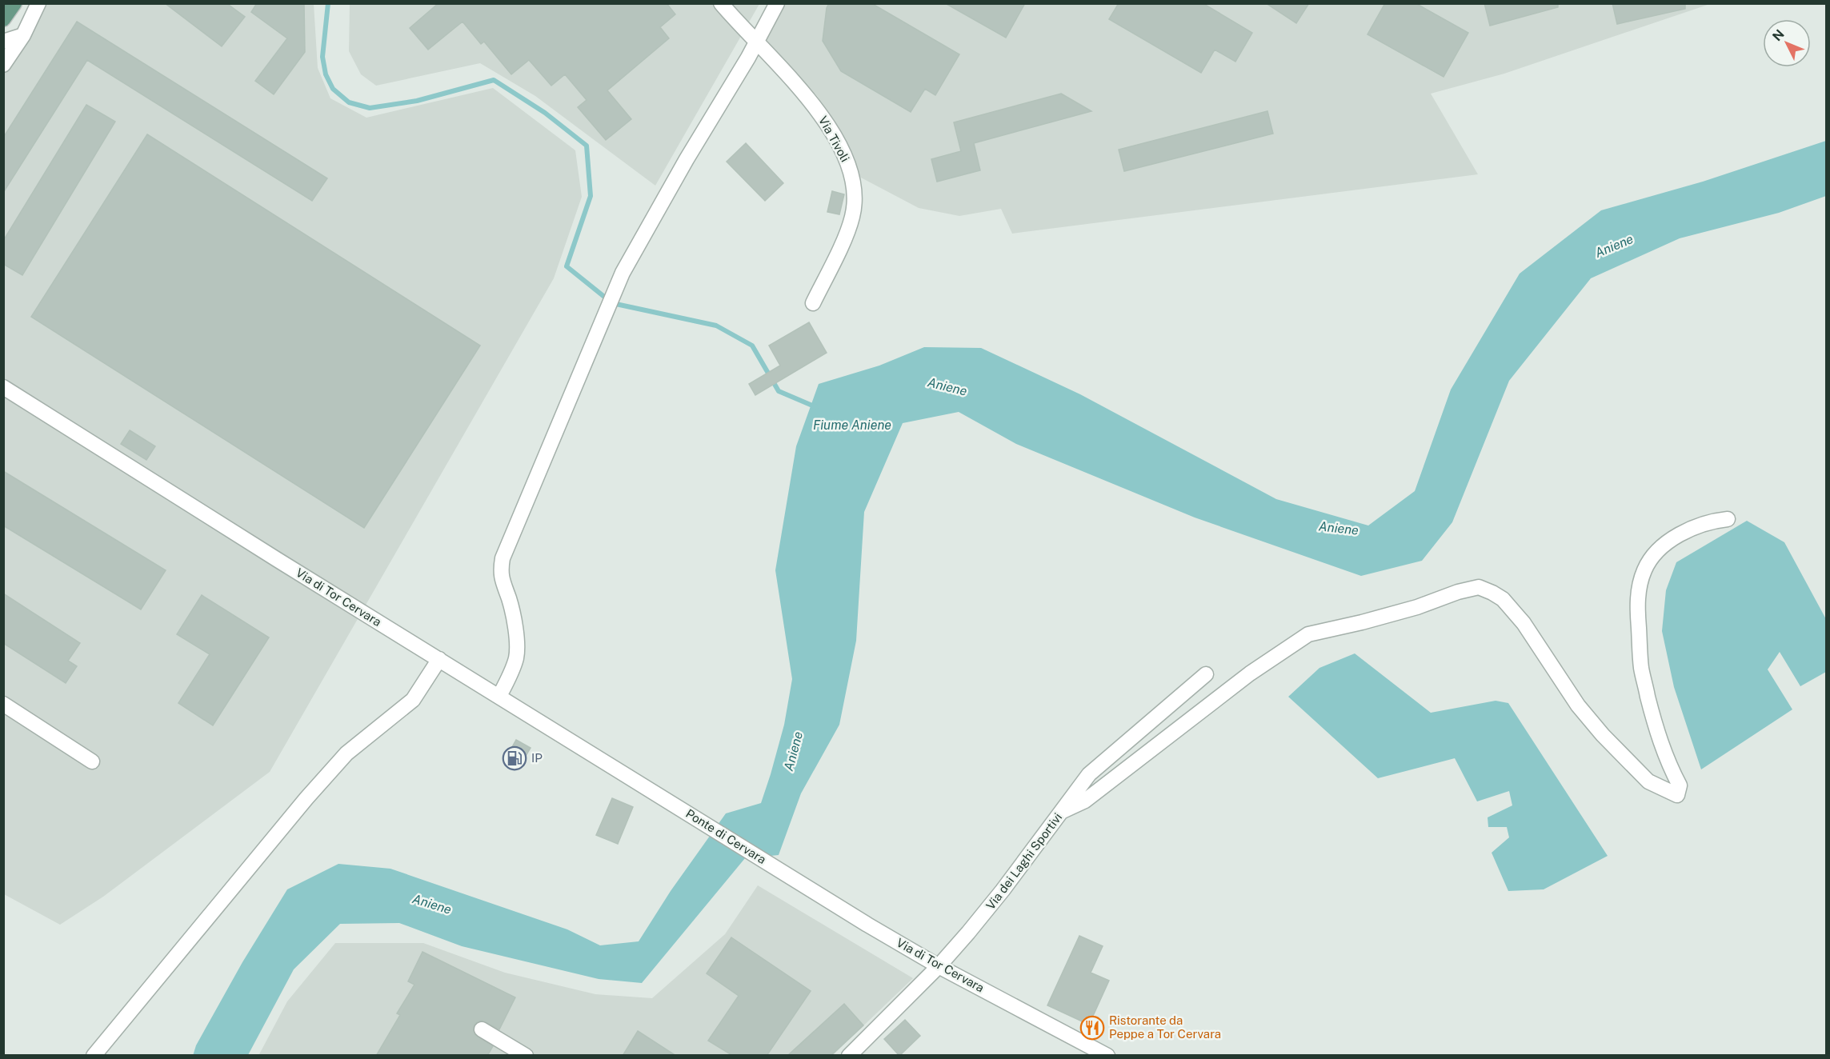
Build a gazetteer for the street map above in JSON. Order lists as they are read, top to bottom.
{
  "streets": {
    "street": [
      "Via Tivoli",
      "Via di Tor Cervara",
      "Ponte di Cervara",
      "Via dei Laghi Sportivi"
    ]
  },
  "crossings": [
    ["Via di Tor Cervara", "Ponte di Cervara"],
    ["Via di Tor Cervara", "Via dei Laghi Sportivi"]
  ],
  "water": ["Aniene", "Fiume Aniene"],
  "places": {
    "fuel station": ["IP"],
    "restaurant": ["Ristorante da Peppe a Tor Cervara"]
  },
  "north": "top left"
}
